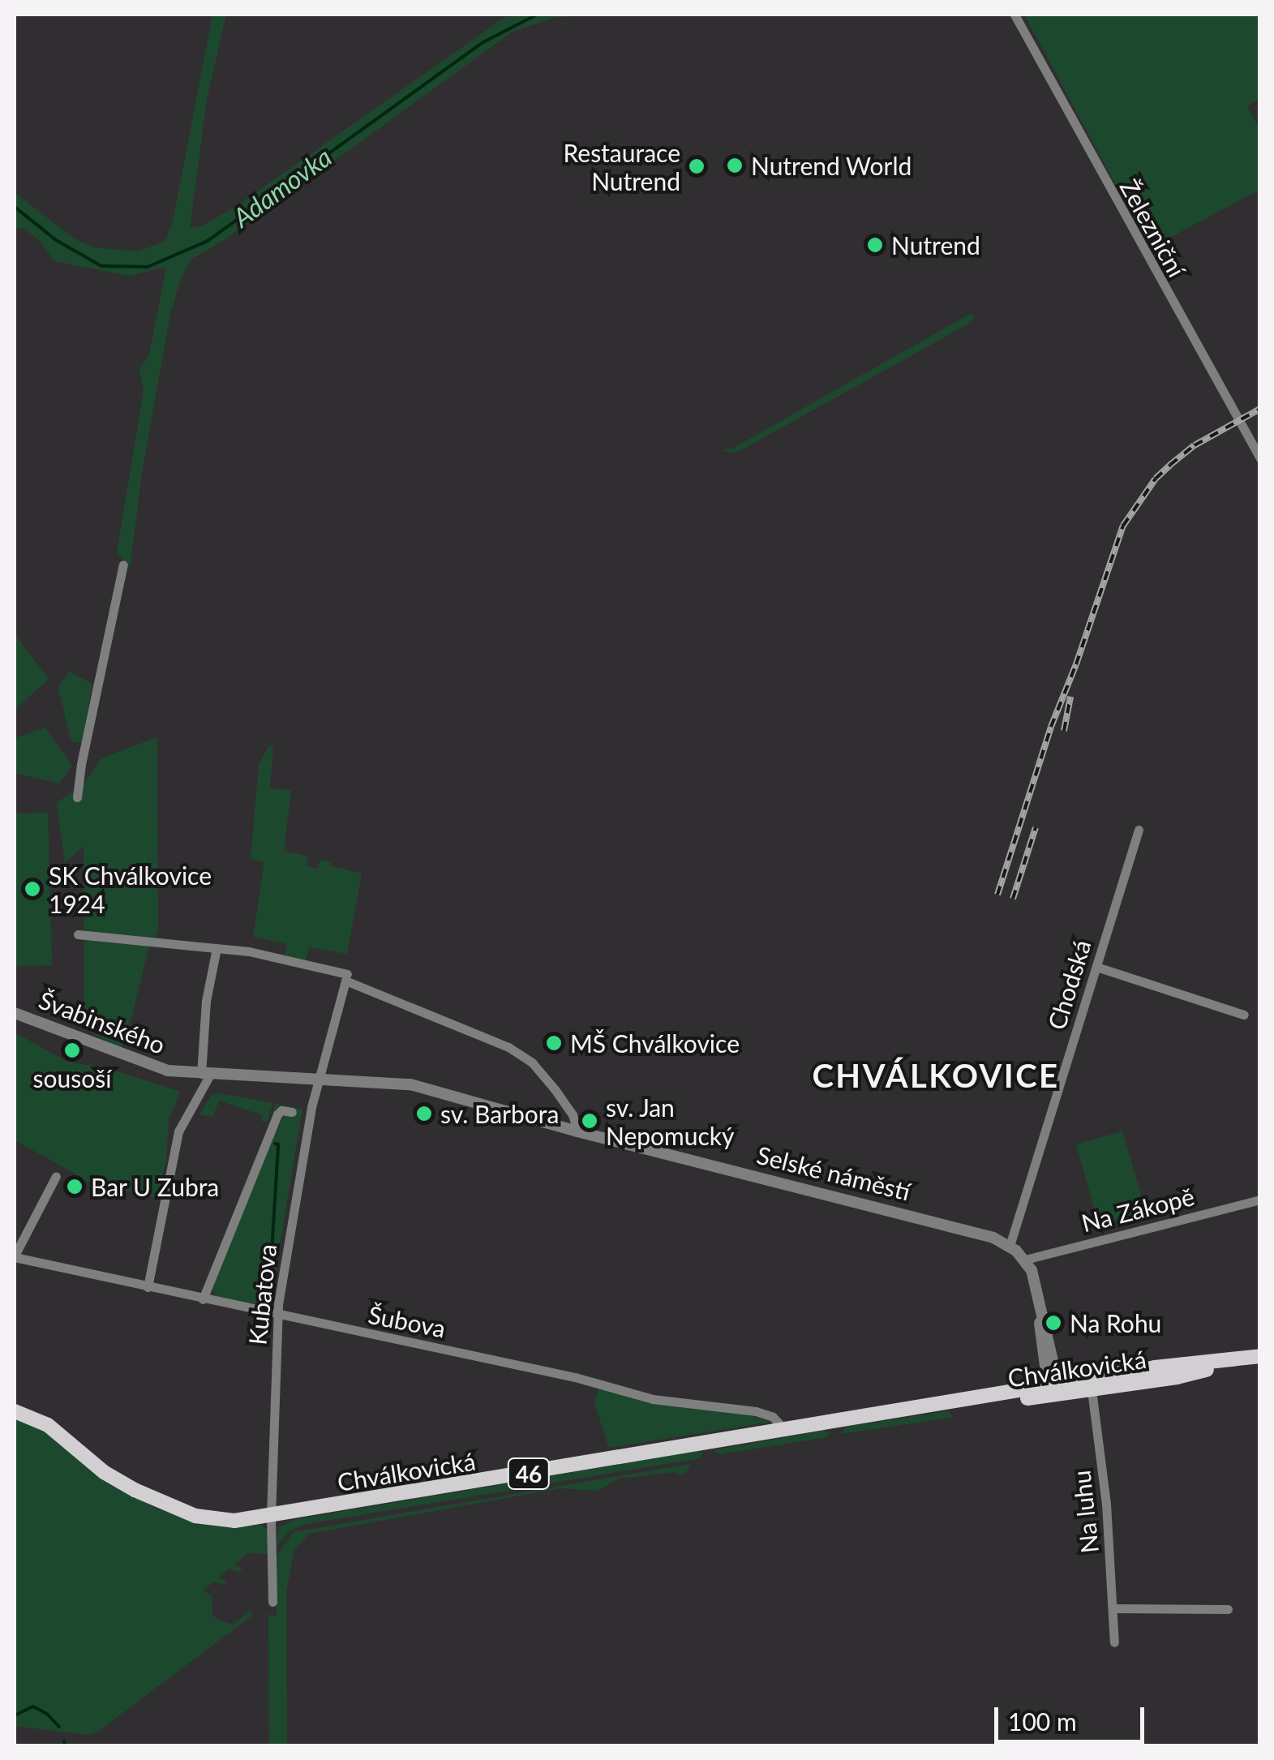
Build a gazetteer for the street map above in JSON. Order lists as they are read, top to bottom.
{
  "streets": {
    "main road": ["Chválkovická", "46"],
    "street": [
      "Železniční",
      "Chodská",
      "Švabinského",
      "Selské náměstí",
      "Na Zákopě",
      "Kubatova",
      "Šubova",
      "Na luhu"
    ]
  },
  "crossings": [
    ["Chodská", "Selské náměstí"],
    ["Švabinského", "Selské náměstí"],
    ["Švabinského", "Kubatova"],
    ["Selské náměstí", "Na Zákopě"],
    ["Selské náměstí", "Kubatova"],
    ["Selské náměstí", "Chválkovická"],
    ["Kubatova", "Šubova"],
    ["Kubatova", "Chválkovická"],
    ["Šubova", "Chválkovická"],
    ["Chválkovická", "Na luhu"]
  ],
  "districts": ["CHVÁLKOVICE"],
  "water": ["Adamovka"],
  "places": [
    "Nutrend World",
    "Restaurace Nutrend",
    "Nutrend",
    "SK Chválkovice 1924",
    "MŠ Chválkovice",
    "sousoší",
    "sv. Barbora",
    "sv. Jan Nepomucký",
    "Bar U Zubra",
    "Na Rohu"
  ],
  "scale_bar": "100 m"
}
